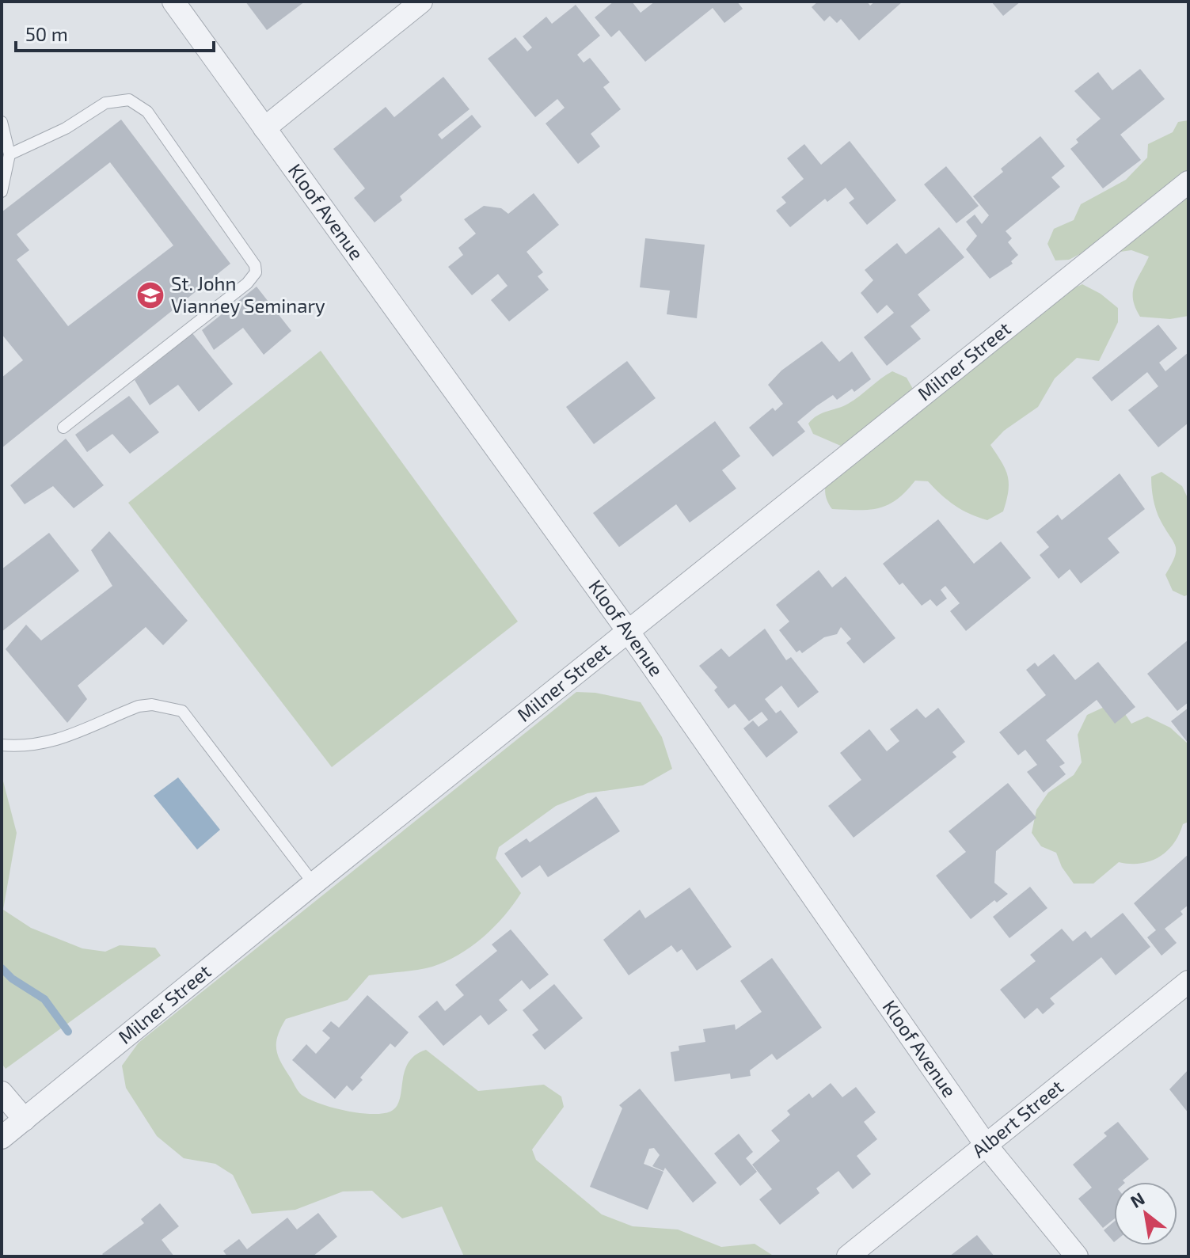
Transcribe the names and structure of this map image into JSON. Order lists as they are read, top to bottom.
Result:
{
  "streets": {
    "street": ["Kloof Avenue", "Milner Street", "Albert Street"]
  },
  "crossings": [
    ["Kloof Avenue", "Milner Street"],
    ["Kloof Avenue", "Albert Street"]
  ],
  "places": {
    "school or university": ["St. John Vianney Seminary"]
  },
  "scale_bar": "50 m",
  "north": "top left"
}
